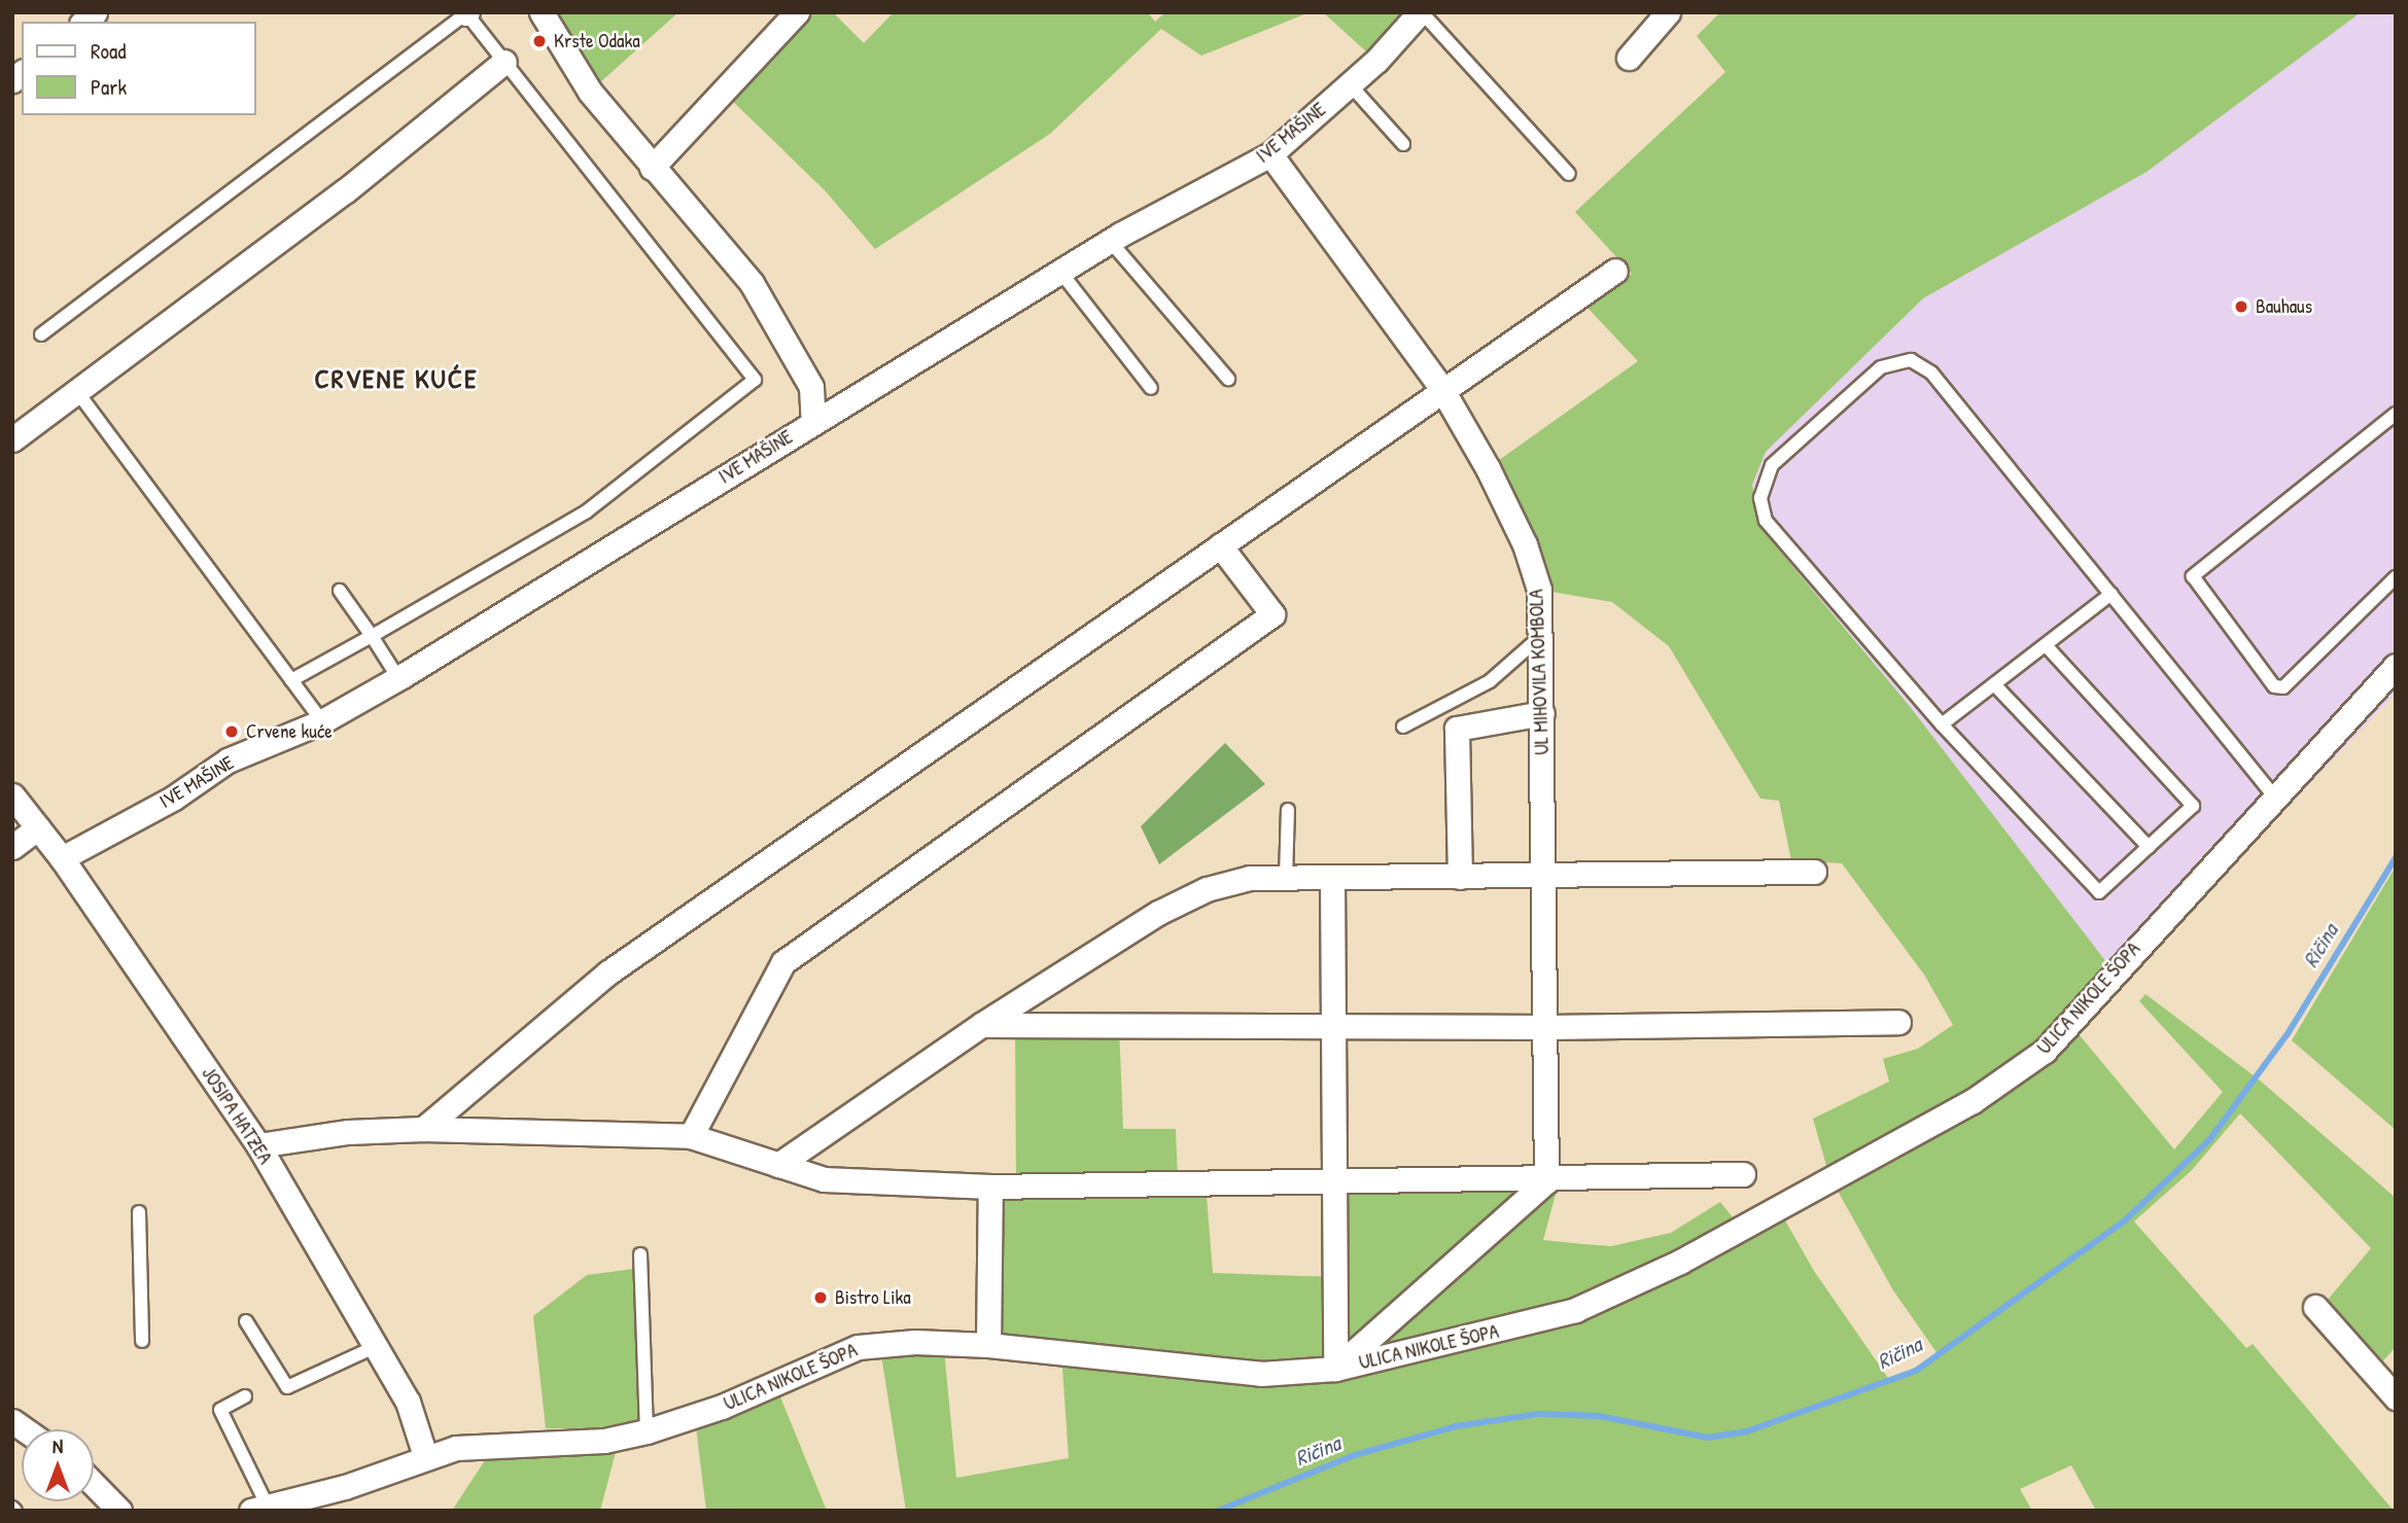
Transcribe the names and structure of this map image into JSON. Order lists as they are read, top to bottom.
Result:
{
  "streets": {
    "street": [
      "IVE MAŠINE",
      "UL MIHOVILA KOMBOLA",
      "ULICA NIKOLE ŠOPA",
      "JOSIPA HATZEA"
    ]
  },
  "crossings": [
    ["IVE MAŠINE", "UL MIHOVILA KOMBOLA"],
    ["IVE MAŠINE", "JOSIPA HATZEA"],
    ["ULICA NIKOLE ŠOPA", "JOSIPA HATZEA"]
  ],
  "districts": ["CRVENE KUĆE"],
  "water": ["Ričina"],
  "places": [
    "Krste Odaka",
    "Bauhaus",
    "Crvene kuće",
    "Bistro Lika"
  ],
  "legend": ["Road", "Park"],
  "north": "top"
}
